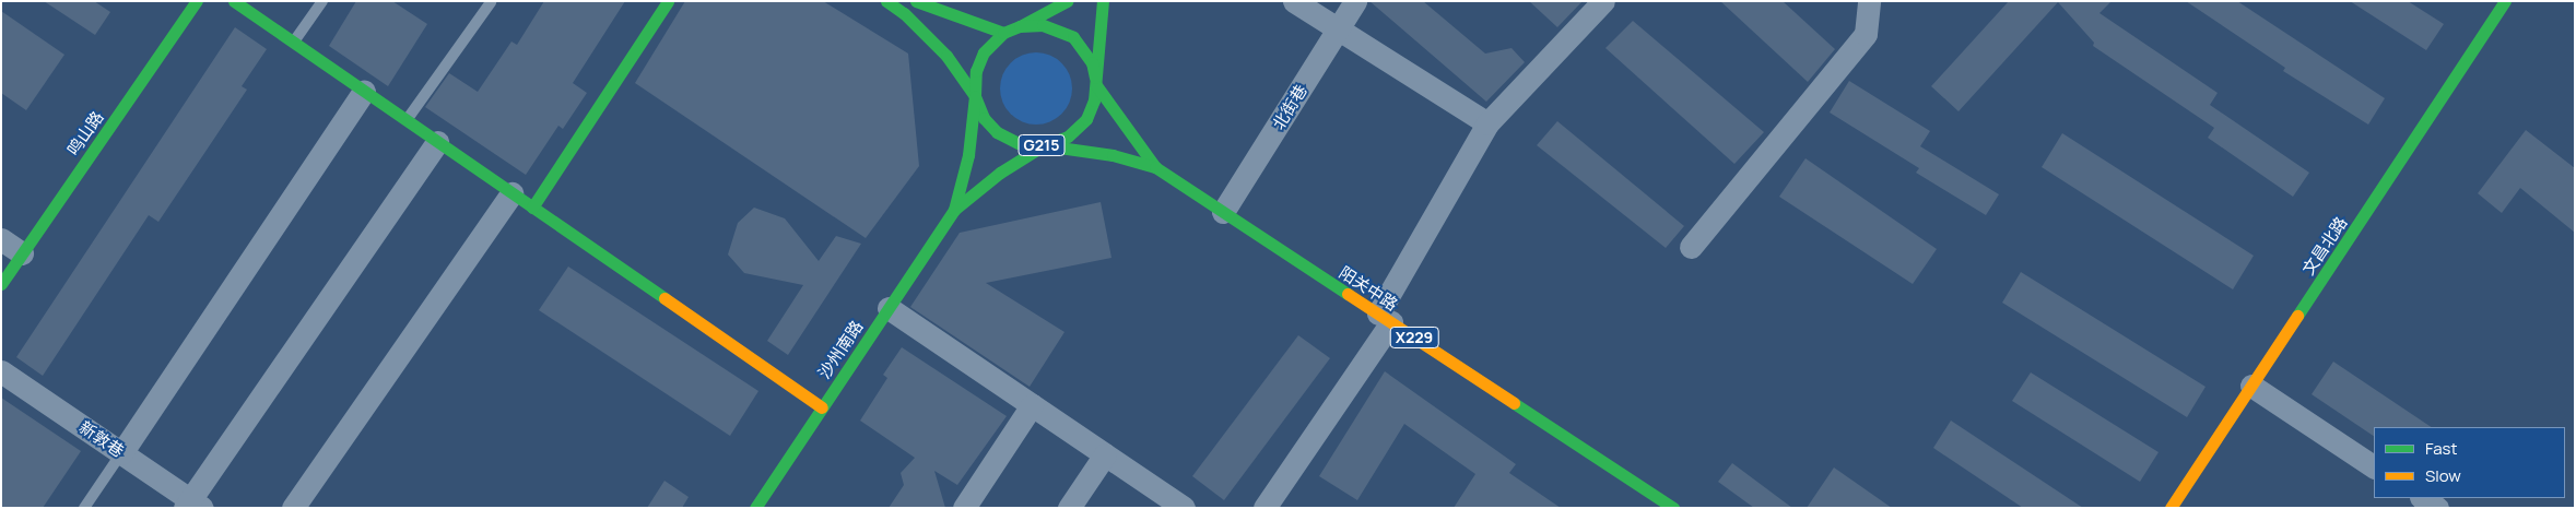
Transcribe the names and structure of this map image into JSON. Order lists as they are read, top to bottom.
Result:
{
  "streets": {
    "main road": [
      "鸣山路",
      "G215",
      "文昌北路",
      "阳关中路",
      "X229",
      "沙州南路"
    ],
    "street": ["北街巷", "新敦巷"]
  },
  "crossings": [
    ["北街巷", "阳关中路"],
    ["G215", "X229"],
    ["阳关中路", "X229"]
  ],
  "legend": ["Fast", "Slow"]
}
